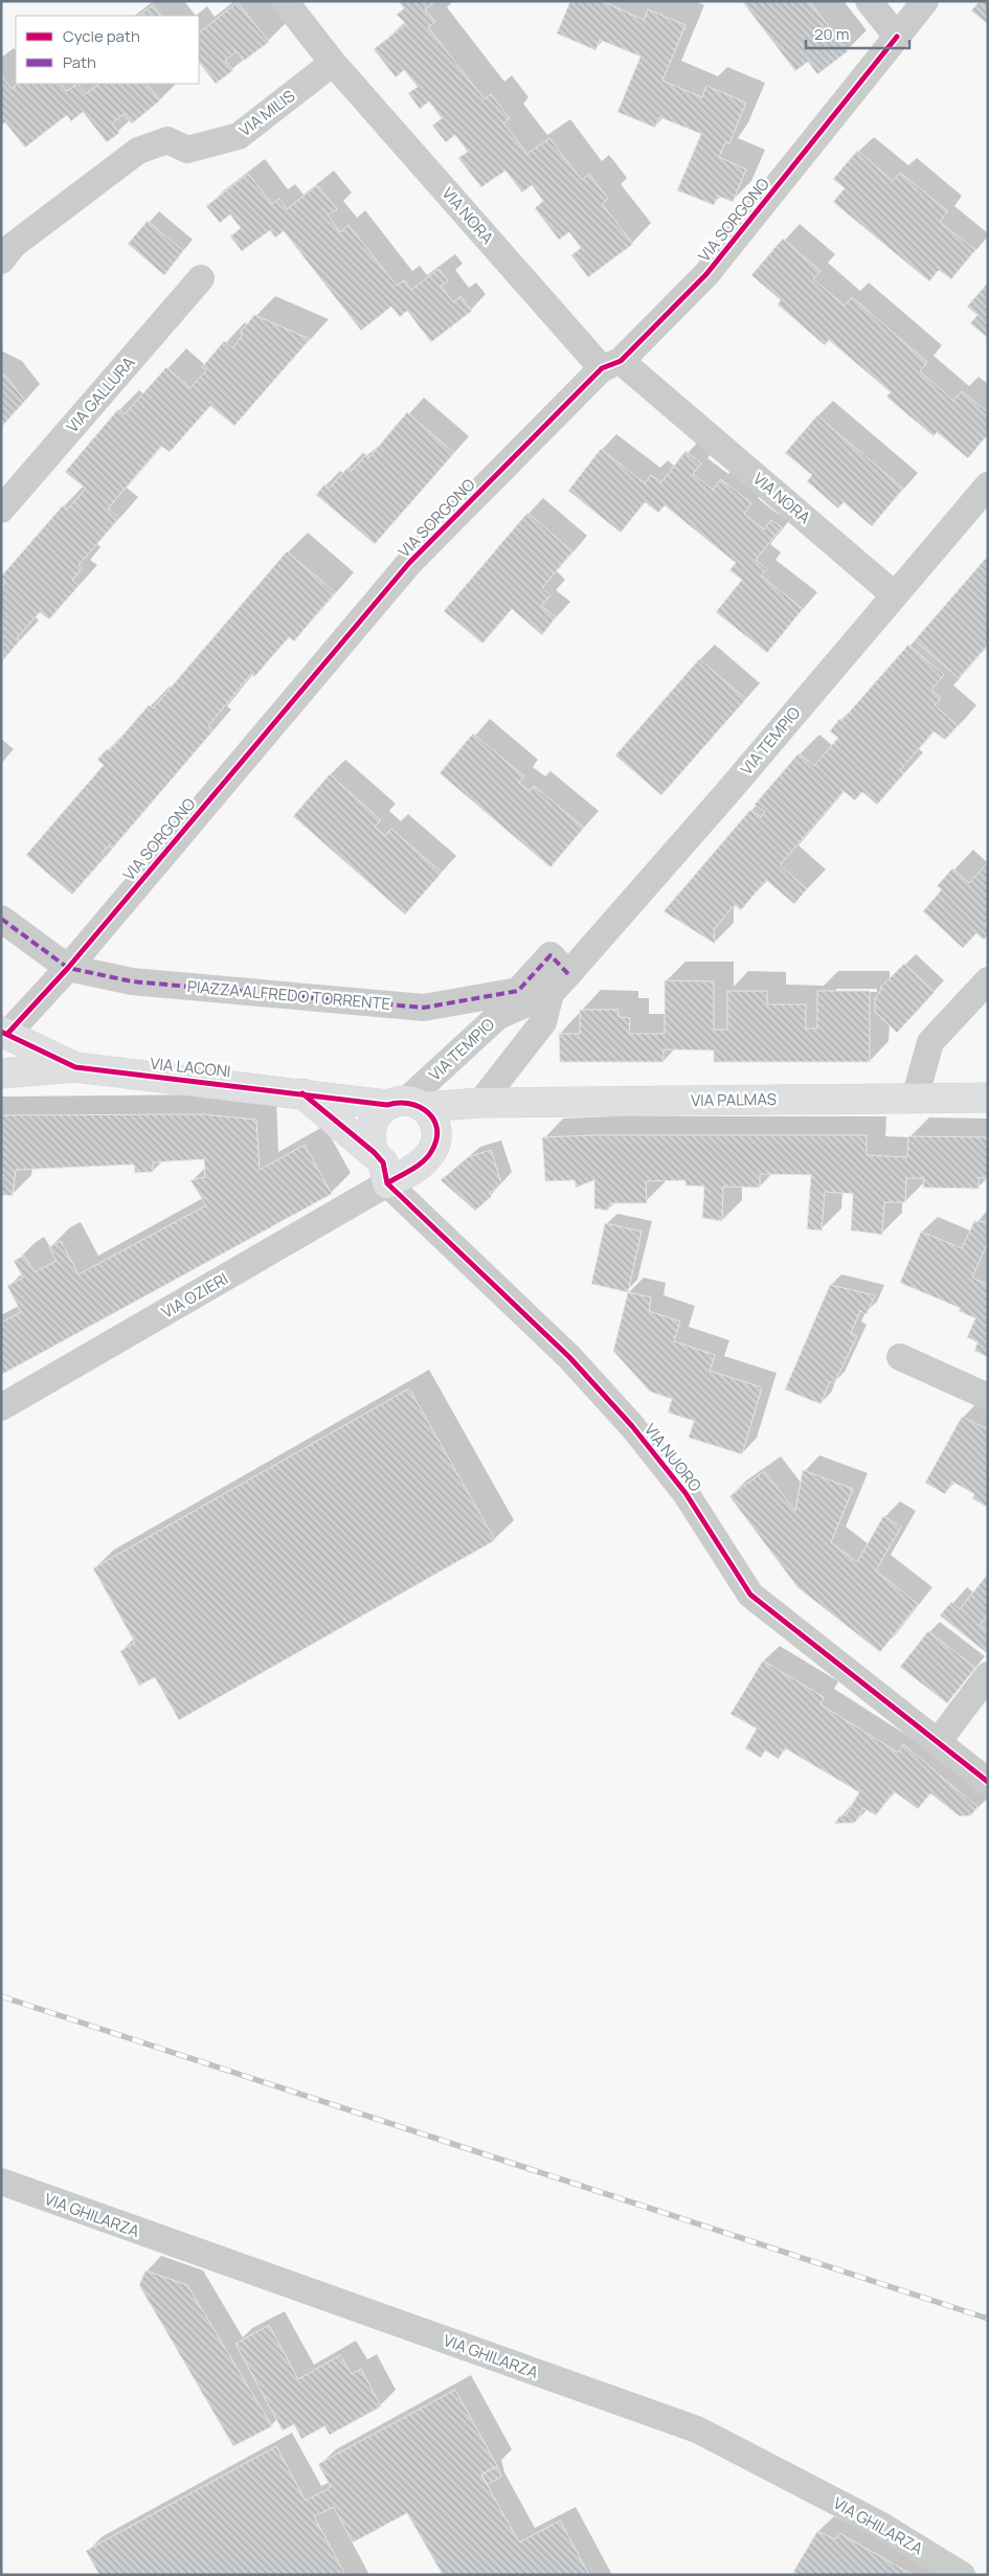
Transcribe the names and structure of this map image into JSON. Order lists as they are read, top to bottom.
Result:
{
  "streets": {
    "street": [
      "VIA MILIS",
      "VIA NORA",
      "VIA SORGONO",
      "VIA GALLURA",
      "VIA TEMPIO",
      "PIAZZA ALFREDO TORRENTE",
      "VIA LACONI",
      "VIA PALMAS",
      "VIA OZIERI",
      "VIA NUORO",
      "VIA GHILARZA"
    ]
  },
  "crossings": [
    ["VIA MILIS", "VIA NORA"],
    ["VIA NORA", "VIA SORGONO"],
    ["VIA NORA", "VIA TEMPIO"],
    ["VIA SORGONO", "PIAZZA ALFREDO TORRENTE"],
    ["VIA TEMPIO", "PIAZZA ALFREDO TORRENTE"],
    ["VIA TEMPIO", "VIA PALMAS"],
    ["VIA TEMPIO", "VIA OZIERI"],
    ["VIA TEMPIO", "VIA NUORO"],
    ["VIA OZIERI", "VIA NUORO"]
  ],
  "legend": ["Cycle path", "Path"],
  "scale_bar": "20 m"
}
